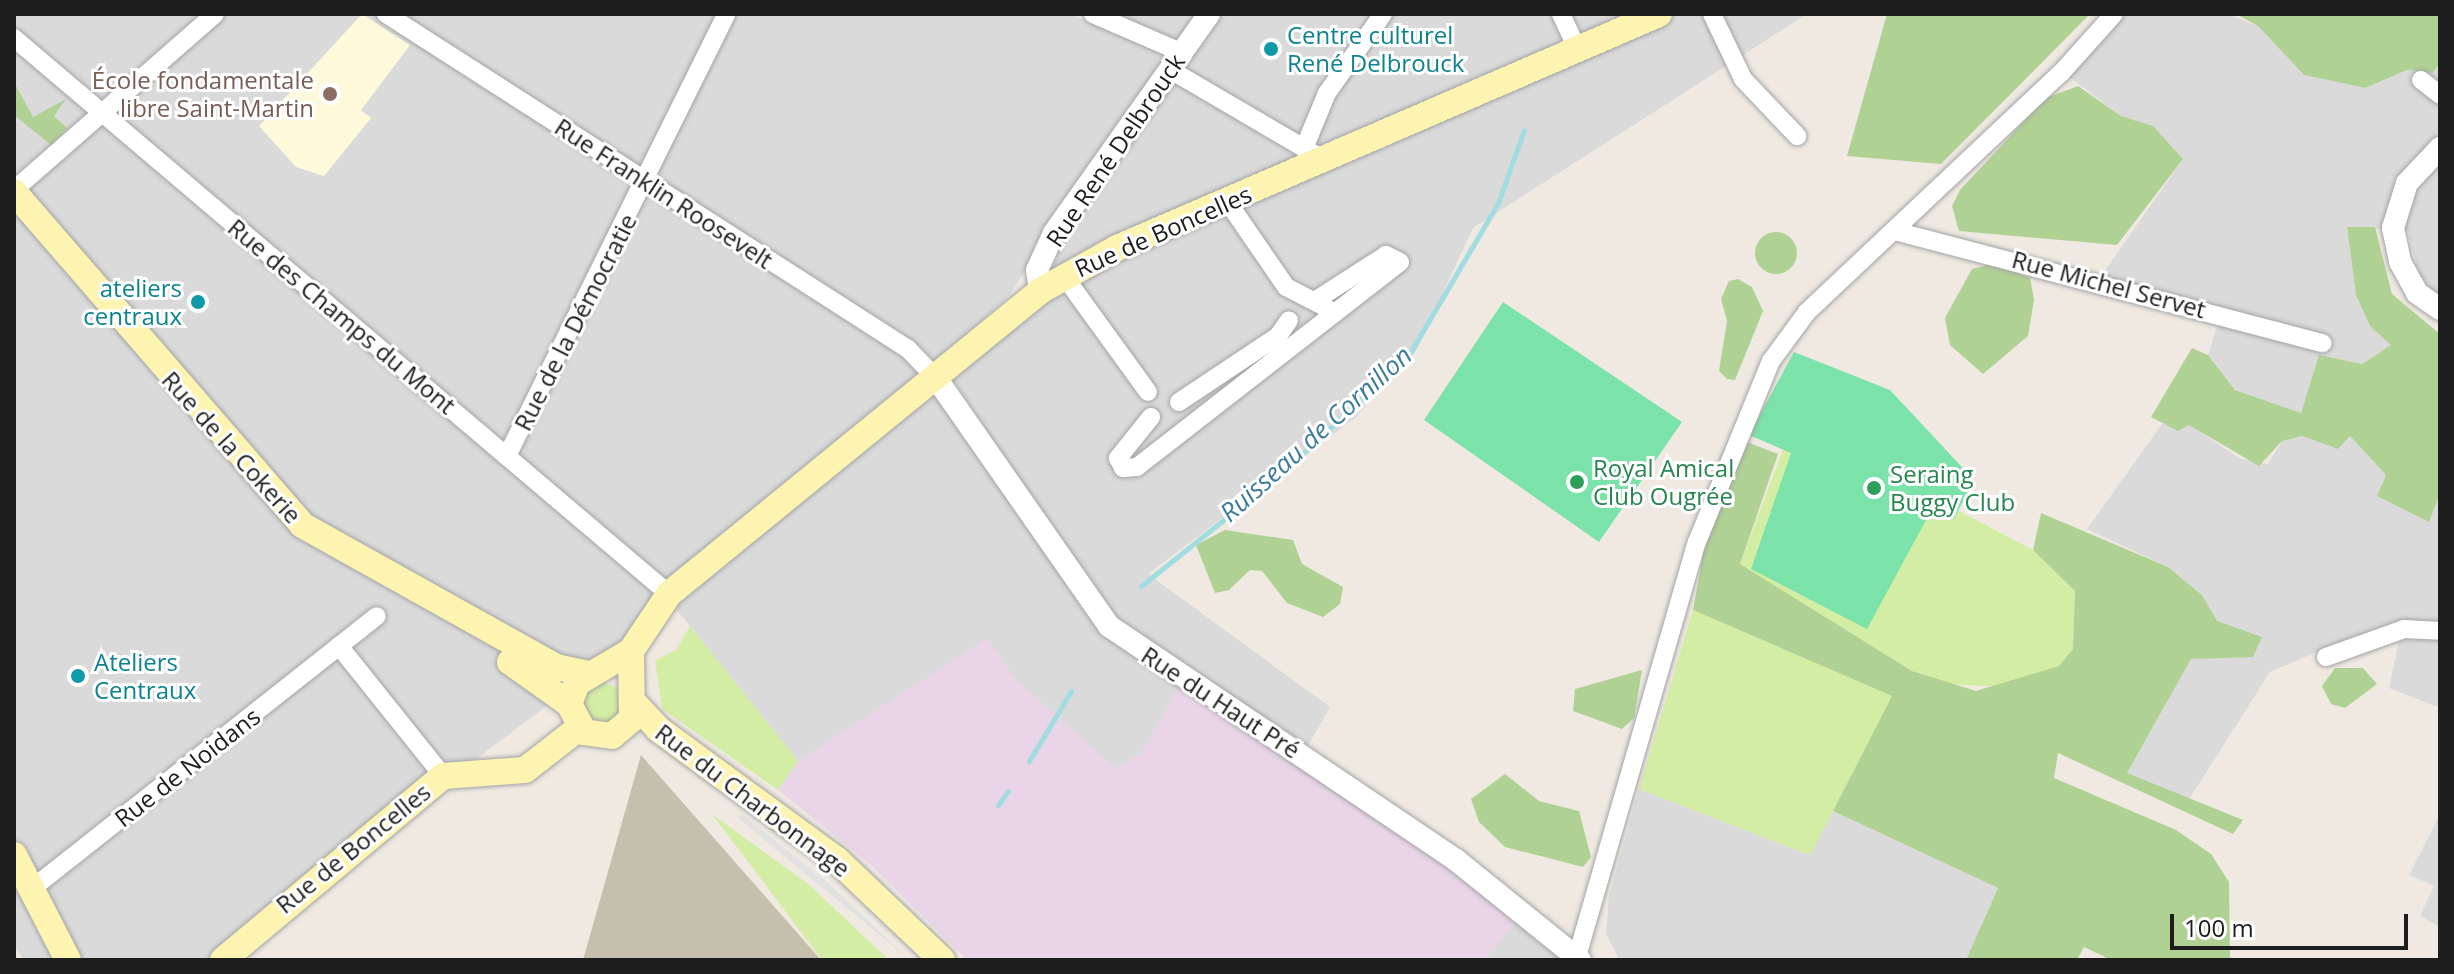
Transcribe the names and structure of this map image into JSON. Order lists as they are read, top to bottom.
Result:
{
  "streets": {
    "main road": ["Rue de Boncelles", "Rue de la Cokerie", "Rue du Charbonnage"],
    "street": [
      "Rue René Delbrouck",
      "Rue Franklin Roosevelt",
      "Rue Michel Servet",
      "Rue des Champs du Mont",
      "Rue de la Démocratie",
      "Rue du Haut Pré",
      "Rue de Noidans"
    ]
  },
  "crossings": [
    ["Rue René Delbrouck", "Rue de Boncelles"],
    ["Rue Franklin Roosevelt", "Rue de Boncelles"],
    ["Rue Franklin Roosevelt", "Rue de la Démocratie"],
    ["Rue Franklin Roosevelt", "Rue du Haut Pré"],
    ["Rue de Boncelles", "Rue des Champs du Mont"],
    ["Rue de Boncelles", "Rue de la Cokerie"],
    ["Rue de Boncelles", "Rue du Haut Pré"],
    ["Rue de Boncelles", "Rue du Charbonnage"],
    ["Rue des Champs du Mont", "Rue de la Démocratie"],
    ["Rue de la Cokerie", "Rue du Charbonnage"]
  ],
  "water": ["Ruisseau de Cornillon"],
  "places": [
    "Centre culturel René Delbrouck",
    "École fondamentale libre Saint-Martin",
    "ateliers centraux",
    "Royal Amical Club Ougrée",
    "Seraing Buggy Club",
    "Ateliers Centraux"
  ],
  "scale_bar": "100 m"
}
